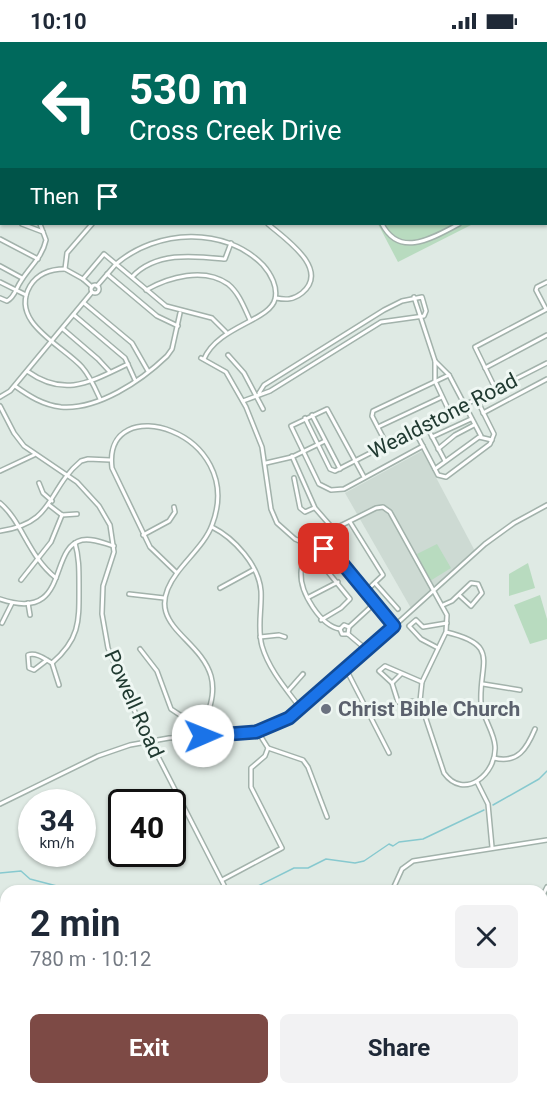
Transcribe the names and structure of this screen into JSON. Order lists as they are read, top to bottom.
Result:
{
  "streets": {
    "street": ["Wealdstone Road", "Powell Road"]
  },
  "places": ["Christ Bible Church"],
  "page": {
    "status": "10:10",
    "turn": ["530 m", "Cross Creek Drive"],
    "then": "Then",
    "speed": "34 km/h",
    "limit": "40",
    "heading": ["2 min", "780 m · 10:12"],
    "buttons": ["Exit", "Share"]
  }
}
